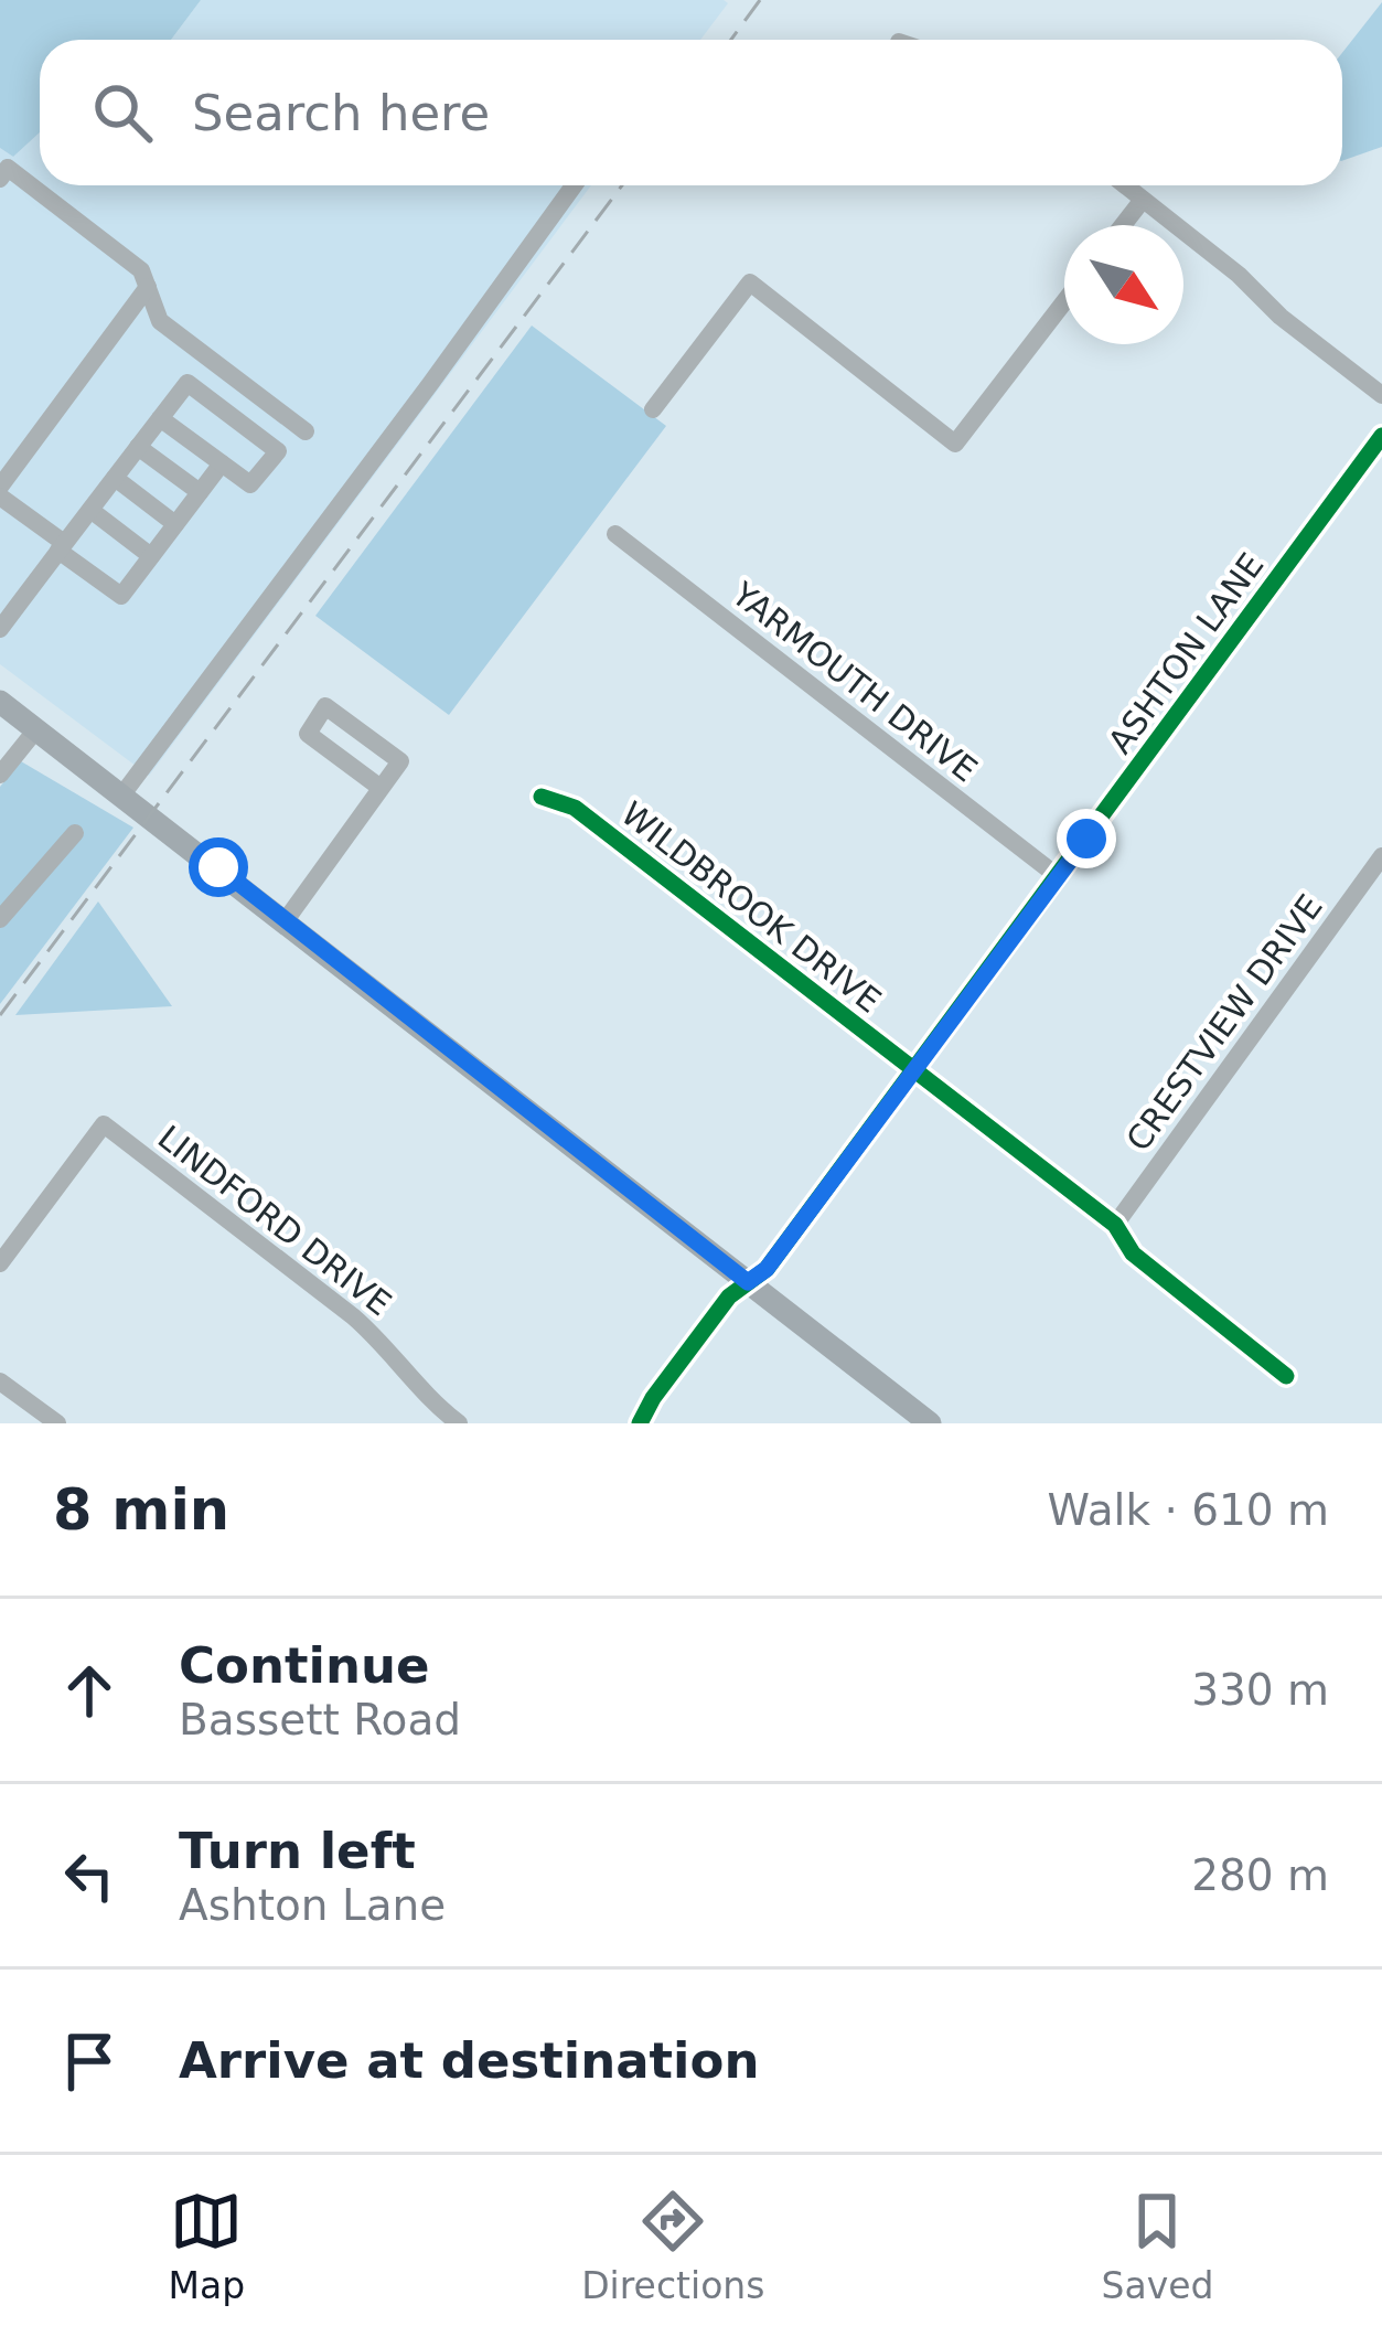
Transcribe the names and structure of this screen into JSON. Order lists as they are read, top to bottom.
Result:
{
  "streets": {
    "street": [
      "ASHTON LANE",
      "YARMOUTH DRIVE",
      "WILDBROOK DRIVE",
      "CRESTVIEW DRIVE",
      "LINDFORD DRIVE"
    ]
  },
  "crossings": [
    ["ASHTON LANE", "YARMOUTH DRIVE"],
    ["ASHTON LANE", "WILDBROOK DRIVE"],
    ["WILDBROOK DRIVE", "CRESTVIEW DRIVE"]
  ],
  "north": "bottom right",
  "page": {
    "search": "Search here",
    "heading": ["8 min", "Walk · 610 m"],
    "list": [
      ["Continue", "Bassett Road", "330 m"],
      ["Turn left", "Ashton Lane", "280 m"],
      "Arrive at destination"
    ],
    "nav": ["Map", "Directions", "Saved"]
  }
}
